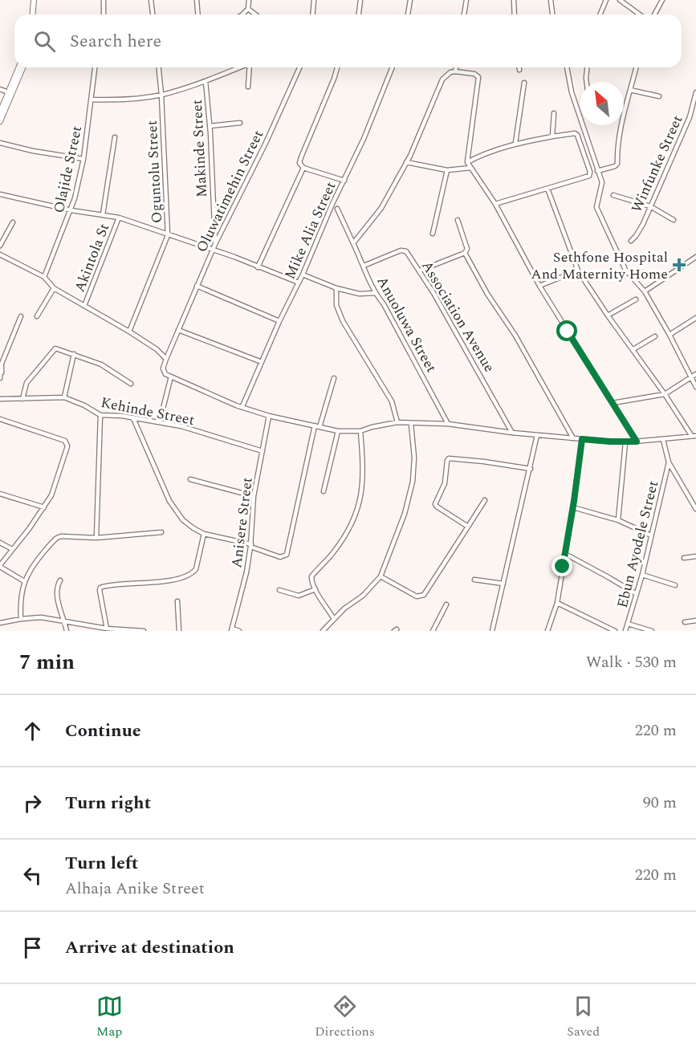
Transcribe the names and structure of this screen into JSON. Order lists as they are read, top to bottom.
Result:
{
  "streets": {
    "street": [
      "Makinde Street",
      "Winfunke Street",
      "Olajide Street",
      "Oguntolu Street",
      "Oluwatimehin Street",
      "Mike Alia Street",
      "Akintola St",
      "Association Avenue",
      "Anuoluwa Street",
      "Kehinde Street",
      "Anisere Street",
      "Ebun Ayodele Street"
    ]
  },
  "crossings": [
    ["Makinde Street", "Oluwatimehin Street"],
    ["Association Avenue", "Anuoluwa Street"],
    ["Kehinde Street", "Anisere Street"]
  ],
  "places": {
    "health": ["Sethfone Hospital And Maternity Home"]
  },
  "north": "top left",
  "page": {
    "search": "Search here",
    "heading": ["7 min", "Walk · 530 m"],
    "list": [
      ["Continue", "220 m"],
      ["Turn right", "90 m"],
      ["Turn left", "Alhaja Anike Street", "220 m"],
      "Arrive at destination"
    ],
    "nav": ["Map", "Directions", "Saved"]
  }
}
